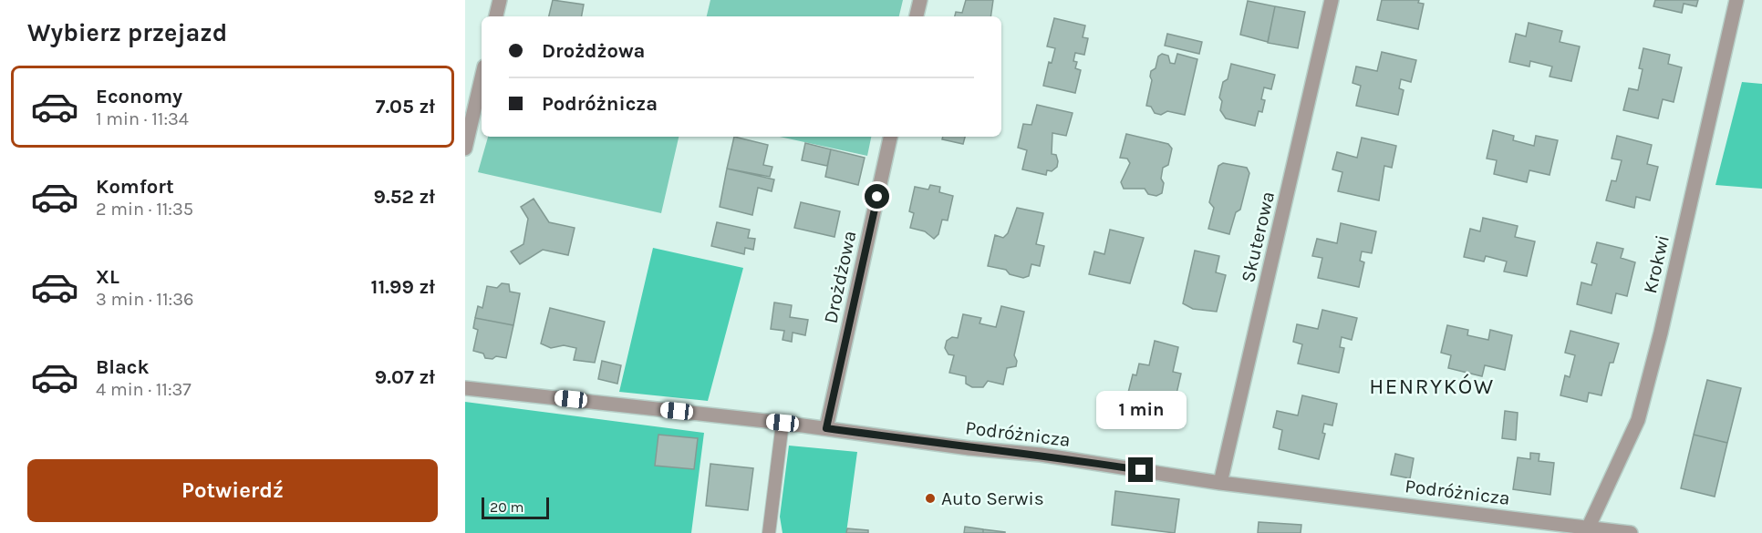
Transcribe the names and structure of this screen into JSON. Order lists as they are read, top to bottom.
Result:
{
  "streets": {
    "street": [
      "Skuterowa",
      "Krokwi",
      "Drożdżowa",
      "Podróżnicza"
    ]
  },
  "crossings": [
    ["Skuterowa", "Podróżnicza"],
    ["Krokwi", "Podróżnicza"],
    ["Drożdżowa", "Podróżnicza"]
  ],
  "districts": ["HENRYKÓW"],
  "places": ["Auto Serwis"],
  "scale_bar": "20 m",
  "page": {
    "heading": "Wybierz przejazd",
    "banner": ["Drożdżowa", "Podróżnicza"],
    "list": [
      {
        "name": "Economy",
        "note": "1 min · 11:34",
        "value": "7.05 zł"
      },
      {
        "name": "Komfort",
        "note": "2 min · 11:35",
        "value": "9.52 zł"
      },
      {
        "name": "XL",
        "note": "3 min · 11:36",
        "value": "11.99 zł"
      },
      {
        "name": "Black",
        "note": "4 min · 11:37",
        "value": "9.07 zł"
      }
    ],
    "bubble": "1 min",
    "buttons": "Potwierdź",
    "scale": "20 m"
  }
}
